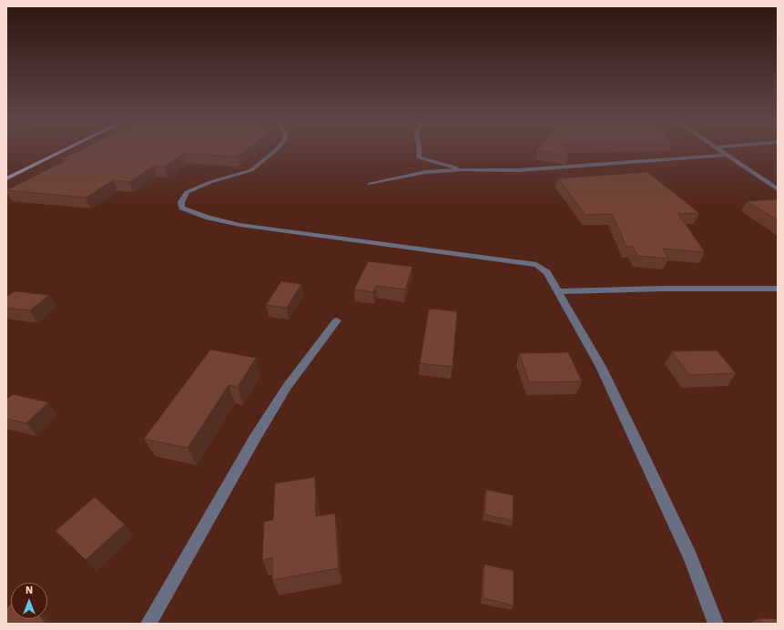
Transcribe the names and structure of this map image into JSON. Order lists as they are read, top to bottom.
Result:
{
  "north": "top"
}
